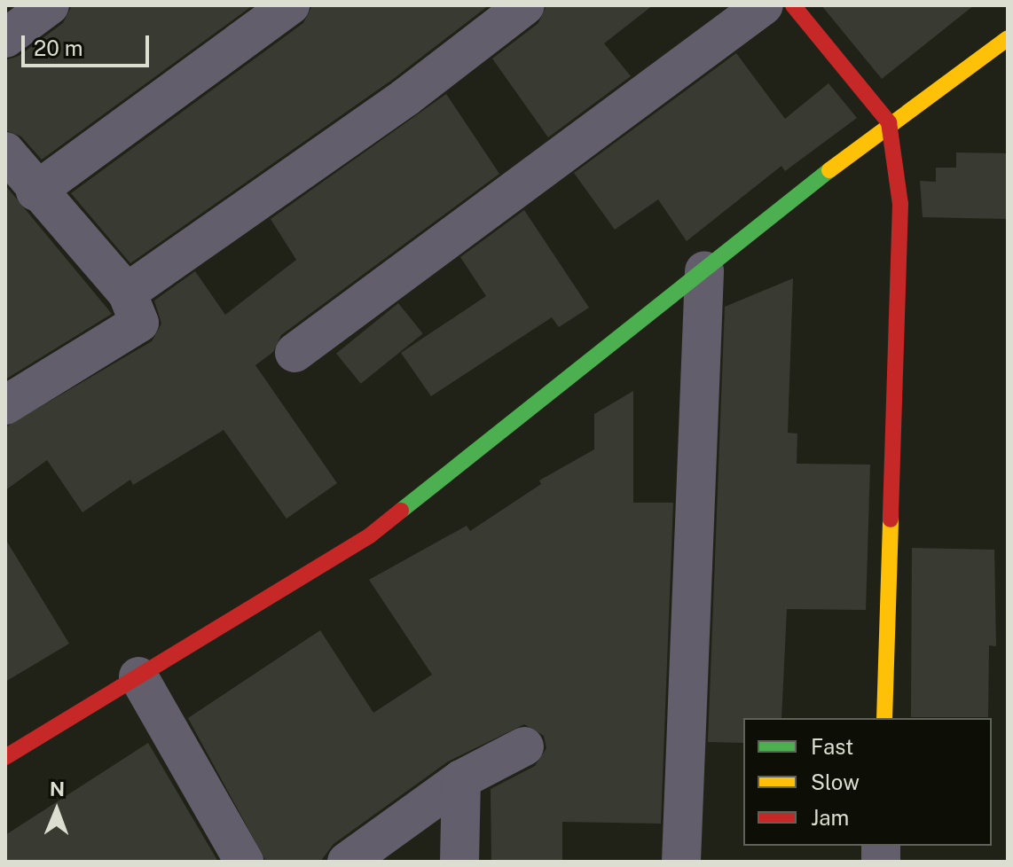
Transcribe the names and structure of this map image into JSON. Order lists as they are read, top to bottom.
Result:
{
  "legend": ["Fast", "Slow", "Jam"],
  "scale_bar": "20 m",
  "north": "top"
}
